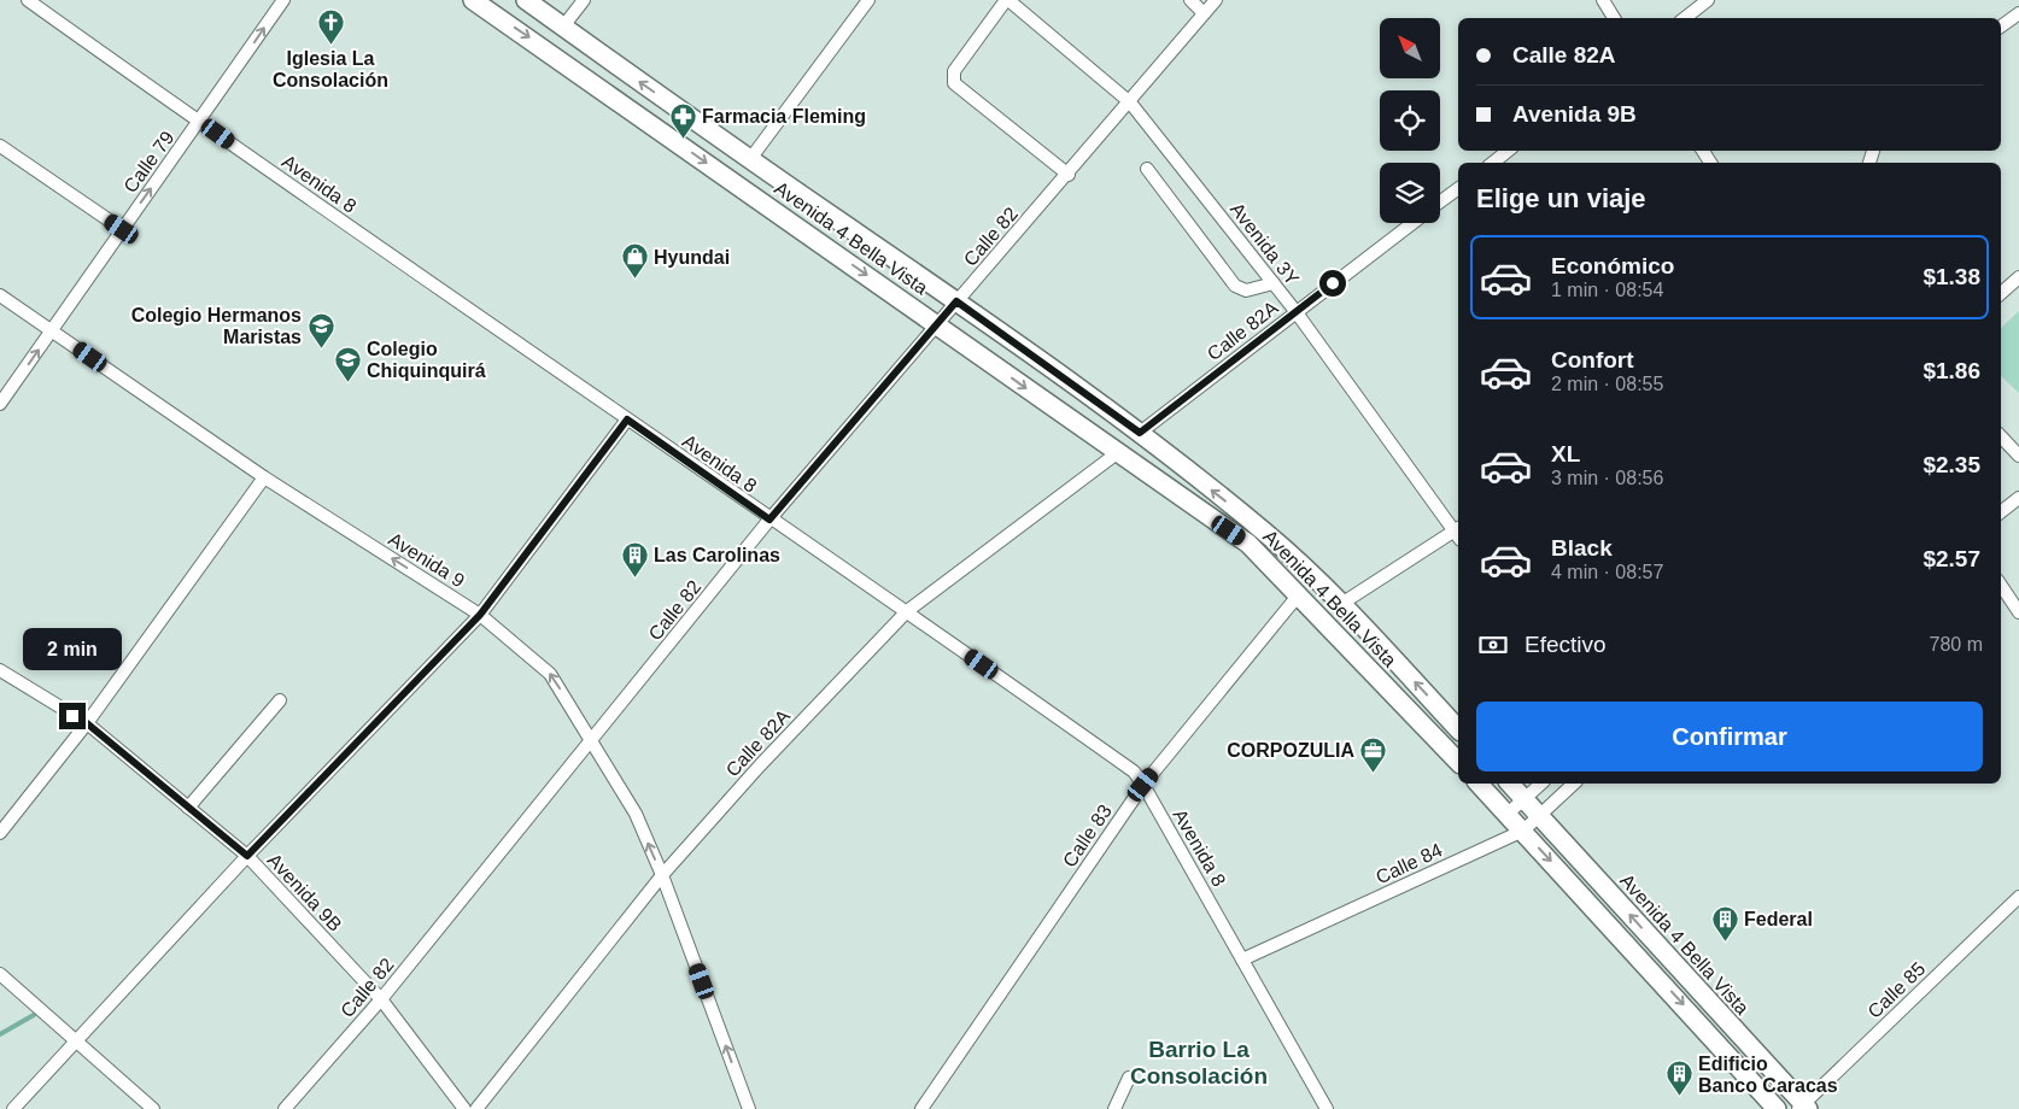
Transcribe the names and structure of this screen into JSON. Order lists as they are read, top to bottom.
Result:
{
  "streets": {
    "street": [
      "Calle 79",
      "Avenida 8",
      "Calle 82",
      "Avenida 4 Bella Vista",
      "Avenida 3Y",
      "Calle 82A",
      "Avenida 9",
      "Calle 83",
      "Calle 84",
      "Avenida 9B",
      "Calle 85"
    ]
  },
  "crossings": [
    ["Calle 79", "Avenida 8"],
    ["Calle 79", "Avenida 9"],
    ["Avenida 8", "Calle 82"],
    ["Avenida 8", "Calle 82A"],
    ["Avenida 8", "Calle 83"],
    ["Avenida 8", "Calle 84"],
    ["Calle 82", "Avenida 4 Bella Vista"],
    ["Calle 82", "Avenida 3Y"],
    ["Calle 82", "Avenida 9"],
    ["Calle 82", "Avenida 9B"],
    ["Avenida 4 Bella Vista", "Calle 82A"],
    ["Avenida 4 Bella Vista", "Calle 83"],
    ["Avenida 4 Bella Vista", "Calle 84"],
    ["Avenida 4 Bella Vista", "Calle 85"],
    ["Avenida 3Y", "Calle 82A"],
    ["Calle 82A", "Avenida 9"]
  ],
  "one_way": ["Calle 79", "Avenida 9"],
  "districts": ["Barrio La Consolación"],
  "places": {
    "church": ["Iglesia La Consolación"],
    "pharmacy": ["Farmacia Fleming"],
    "shop": ["Hyundai"],
    "school or university": ["Colegio Hermanos Maristas", "Colegio Chiquinquirá"],
    "building": ["Las Carolinas", "Federal", "Edificio Banco Caracas"],
    "office": ["CORPOZULIA"]
  },
  "north": "top left",
  "page": {
    "banner": ["Calle 82A", "Avenida 9B"],
    "heading": "Elige un viaje",
    "list": [
      {
        "name": "Económico",
        "note": "1 min · 08:54",
        "value": "$1.38"
      },
      {
        "name": "Confort",
        "note": "2 min · 08:55",
        "value": "$1.86"
      },
      {
        "name": "XL",
        "note": "3 min · 08:56",
        "value": "$2.35"
      },
      {
        "name": "Black",
        "note": "4 min · 08:57",
        "value": "$2.57"
      }
    ],
    "pay": ["Efectivo", "780 m"],
    "bubble": "2 min",
    "buttons": "Confirmar"
  }
}
